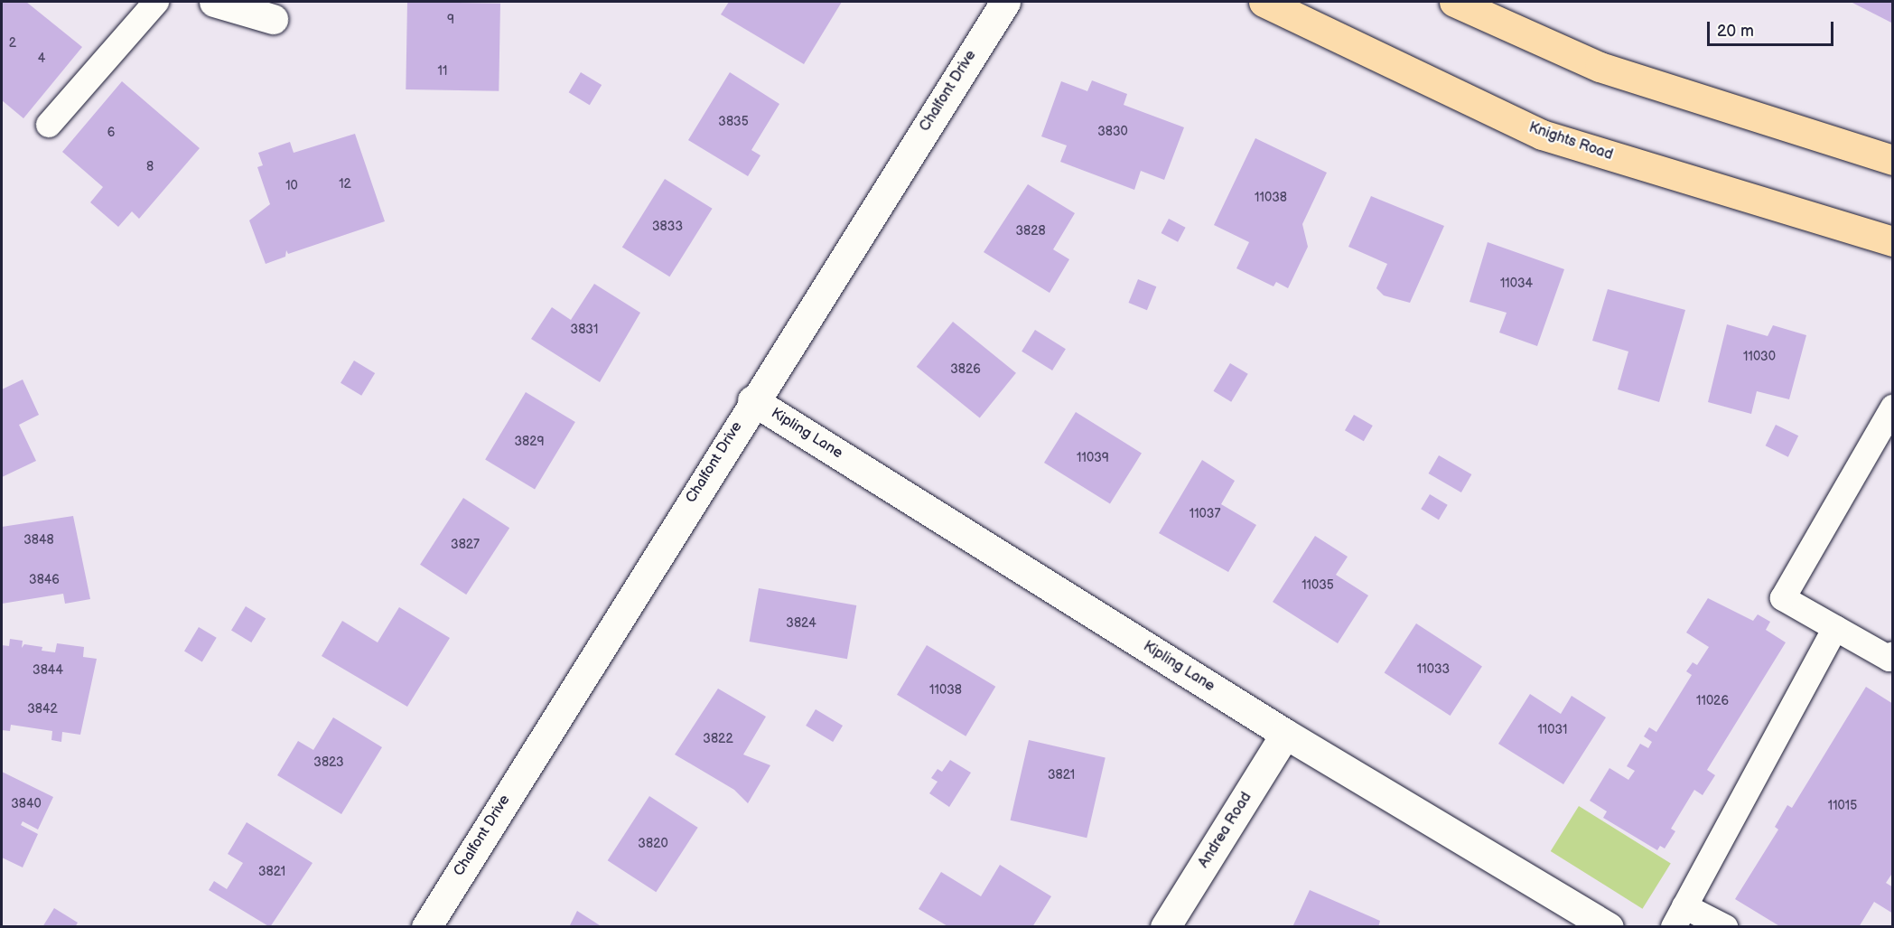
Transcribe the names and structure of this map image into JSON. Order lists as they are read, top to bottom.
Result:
{
  "streets": {
    "main road": ["Knights Road"],
    "street": ["Chalfont Drive", "Kipling Lane", "Andrea Road"]
  },
  "crossings": [
    ["Chalfont Drive", "Kipling Lane"],
    ["Kipling Lane", "Andrea Road"]
  ],
  "house_numbers": [
    "9",
    "2",
    "4",
    "11",
    "3835",
    "3830",
    "6",
    "8",
    "12",
    "10",
    "11038",
    "3833",
    "3828",
    "11034",
    "3831",
    "11030",
    "3826",
    "3829",
    "11039",
    "11037",
    "3848",
    "3827",
    "3846",
    "11035",
    "3824",
    "11033",
    "3844",
    "11038",
    "11026",
    "3842",
    "11031",
    "3822",
    "3823",
    "3821",
    "3840",
    "11015",
    "3820",
    "3821"
  ],
  "scale_bar": "20 m"
}
